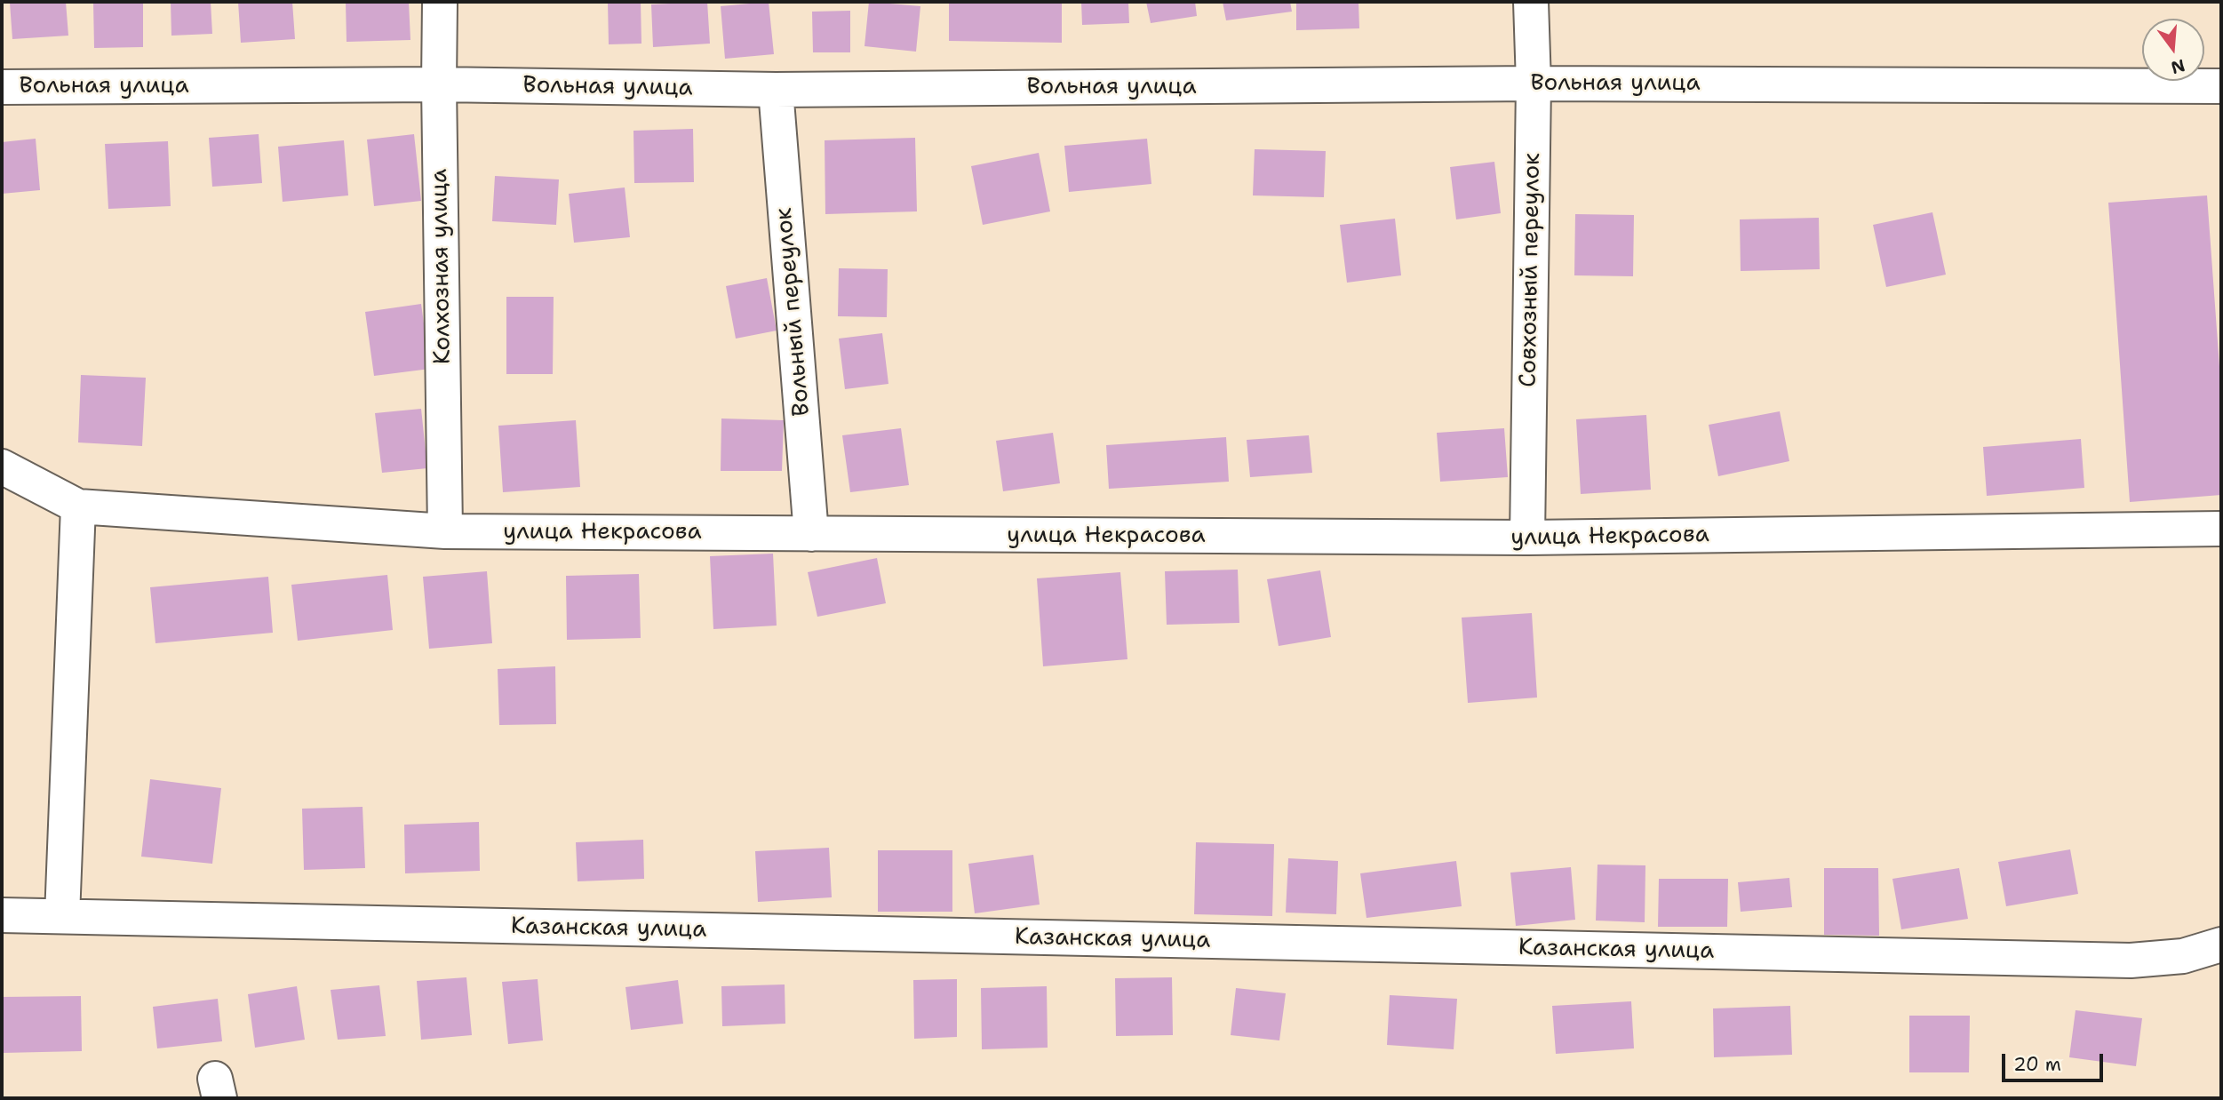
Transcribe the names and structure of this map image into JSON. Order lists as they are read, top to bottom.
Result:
{
  "streets": {
    "street": [
      "Вольная улица",
      "Колхозная улица",
      "Совхозный переулок",
      "Вольный переулок",
      "улица Некрасова",
      "Казанская улица"
    ]
  },
  "crossings": [
    ["Вольная улица", "Колхозная улица"],
    ["Вольная улица", "Совхозный переулок"],
    ["Вольная улица", "Вольный переулок"],
    ["Колхозная улица", "улица Некрасова"],
    ["Совхозный переулок", "улица Некрасова"],
    ["Вольный переулок", "улица Некрасова"]
  ],
  "scale_bar": "20 m",
  "north": "bottom"
}
